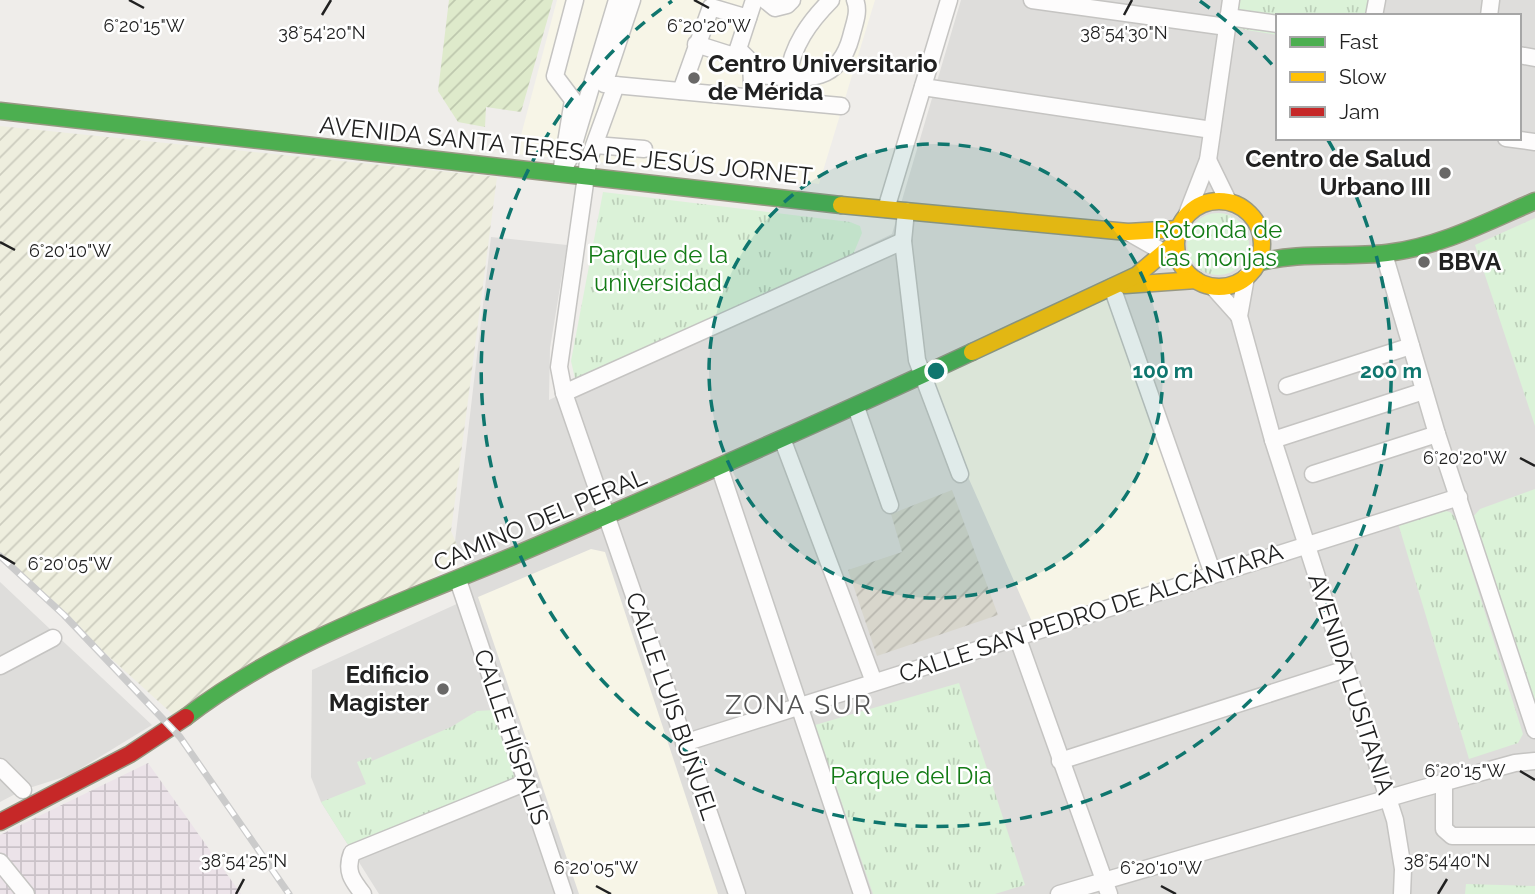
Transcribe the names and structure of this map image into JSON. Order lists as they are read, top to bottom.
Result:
{
  "streets": {
    "street": [
      "AVENIDA SANTA TERESA DE JESÚS JORNET",
      "CAMINO DEL PERAL",
      "CALLE SAN PEDRO DE ALCÁNTARA",
      "AVENIDA LUSITANIA",
      "CALLE LUIS BUÑUEL",
      "CALLE HÍSPALIS"
    ]
  },
  "crossings": [
    ["AVENIDA SANTA TERESA DE JESÚS JORNET", "CAMINO DEL PERAL"],
    ["AVENIDA SANTA TERESA DE JESÚS JORNET", "AVENIDA LUSITANIA"],
    ["AVENIDA SANTA TERESA DE JESÚS JORNET", "CALLE LUIS BUÑUEL"],
    ["CAMINO DEL PERAL", "AVENIDA LUSITANIA"],
    ["CAMINO DEL PERAL", "CALLE LUIS BUÑUEL"],
    ["CAMINO DEL PERAL", "CALLE HÍSPALIS"],
    ["CALLE SAN PEDRO DE ALCÁNTARA", "AVENIDA LUSITANIA"],
    ["CALLE SAN PEDRO DE ALCÁNTARA", "CALLE LUIS BUÑUEL"]
  ],
  "districts": ["ZONA SUR"],
  "parks": ["Rotonda de las monjas", "Parque de la universidad", "Parque del Dia"],
  "places": [
    "Centro Universitario de Mérida",
    "Centro de Salud Urbano III",
    "BBVA",
    "Edificio Magister"
  ],
  "legend": ["Fast", "Slow", "Jam"],
  "coordinates": [
    "6°20'15\"W",
    "6°20'20\"W",
    "38°54'20\"N",
    "38°54'30\"N",
    "6°20'10\"W",
    "6°20'05\"W",
    "38°54'25\"N",
    "38°54'40\"N"
  ],
  "rings": ["100 m", "200 m"]
}
